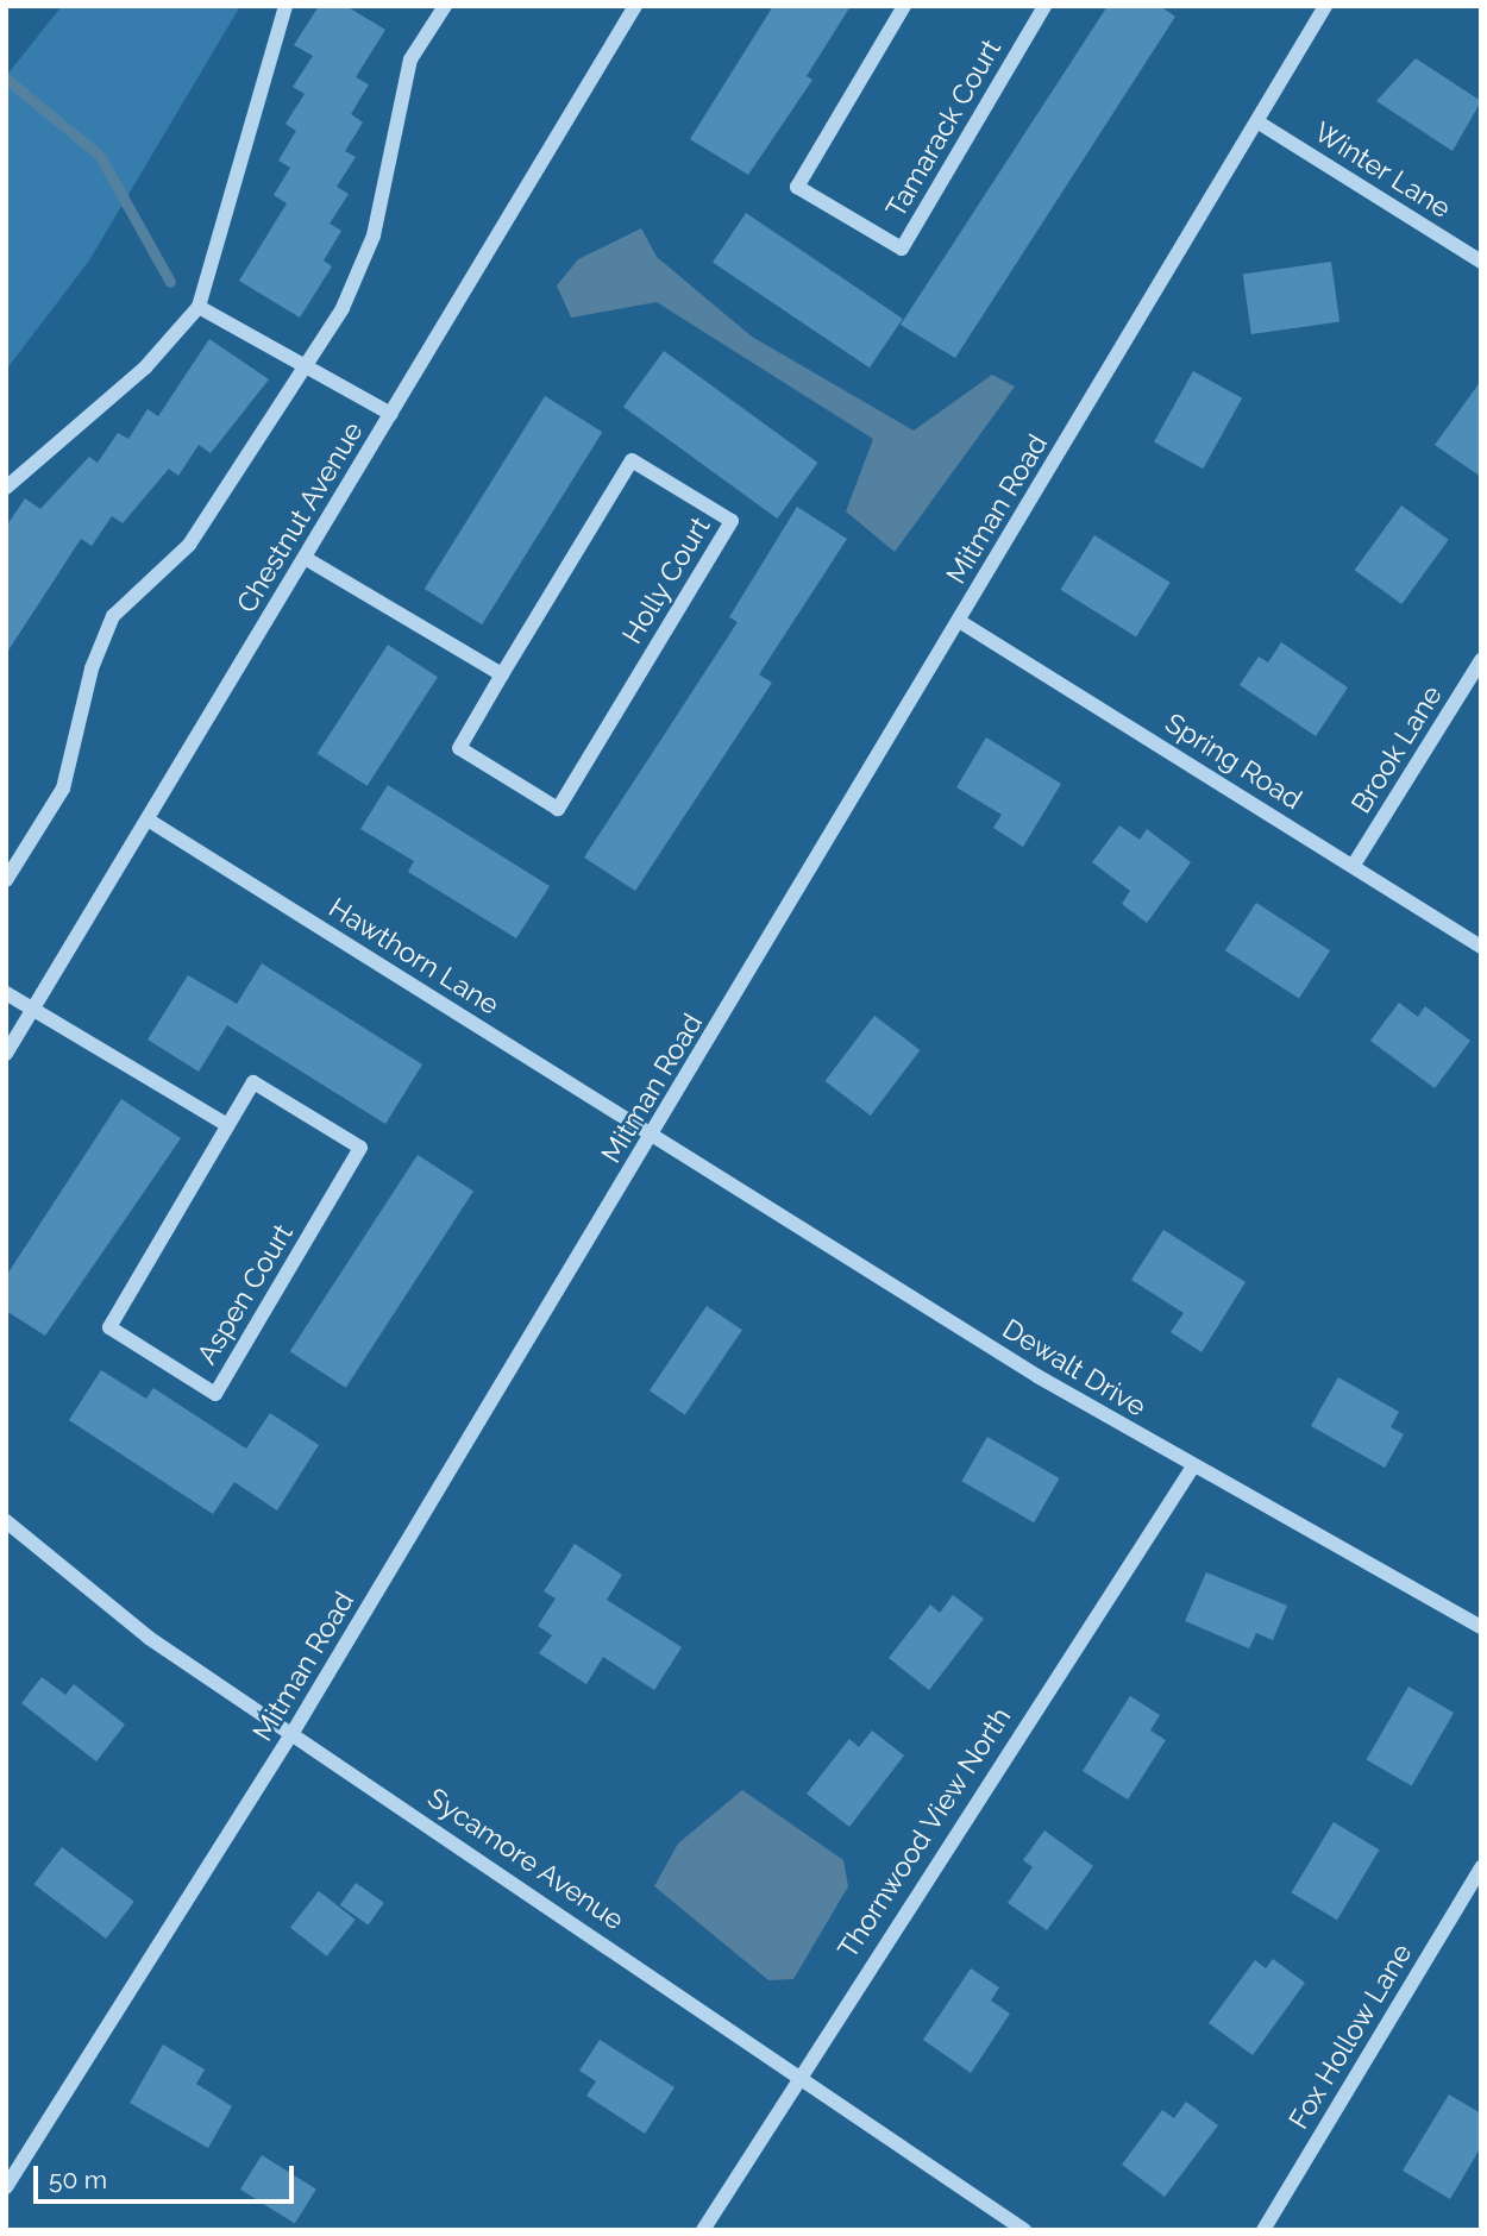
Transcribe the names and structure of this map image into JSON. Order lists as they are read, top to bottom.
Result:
{
  "streets": {
    "street": [
      "Tamarack Court",
      "Winter Lane",
      "Mitman Road",
      "Chestnut Avenue",
      "Holly Court",
      "Brook Lane",
      "Spring Road",
      "Hawthorn Lane",
      "Aspen Court",
      "Dewalt Drive",
      "Thornwood View North",
      "Sycamore Avenue",
      "Fox Hollow Lane"
    ]
  },
  "crossings": [
    ["Winter Lane", "Mitman Road"],
    ["Mitman Road", "Spring Road"],
    ["Mitman Road", "Hawthorn Lane"],
    ["Mitman Road", "Dewalt Drive"],
    ["Mitman Road", "Sycamore Avenue"],
    ["Chestnut Avenue", "Hawthorn Lane"],
    ["Brook Lane", "Spring Road"],
    ["Hawthorn Lane", "Dewalt Drive"],
    ["Dewalt Drive", "Thornwood View North"],
    ["Thornwood View North", "Sycamore Avenue"]
  ],
  "scale_bar": "50 m"
}
